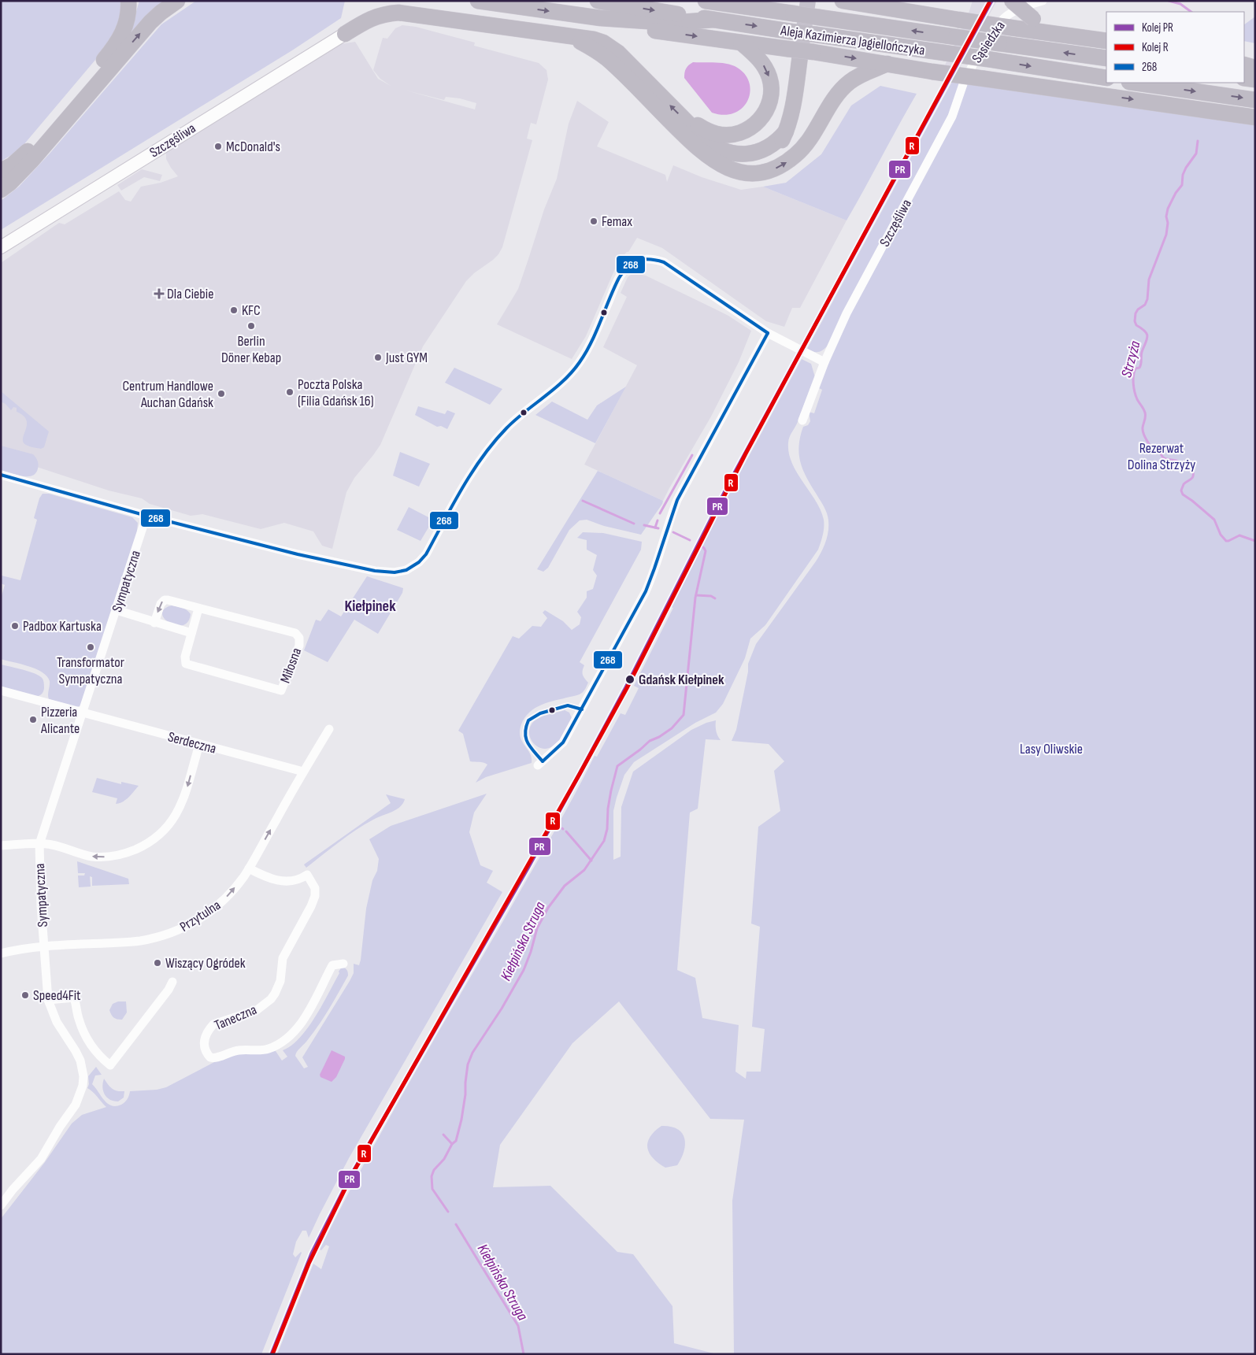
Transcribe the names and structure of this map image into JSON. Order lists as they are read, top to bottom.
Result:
{
  "streets": {
    "highway": ["Aleja Kazimierza Jagiellończyka"],
    "street": [
      "Sąsiedzka",
      "Szczęśliwa",
      "Sympatyczna",
      "Miłosna",
      "Serdeczna",
      "Przytulna",
      "Taneczna"
    ]
  },
  "crossings": [
    ["Sąsiedzka", "Szczęśliwa"],
    ["Sympatyczna", "Serdeczna"],
    ["Sympatyczna", "Przytulna"],
    ["Serdeczna", "Przytulna"],
    ["Przytulna", "Taneczna"]
  ],
  "one_way": ["Przytulna"],
  "districts": ["Kiełpinek"],
  "water": ["Strzyża", "Kiełpińska Struga"],
  "parks": ["Rezerwat Dolina Strzyży", "Lasy Oliwskie"],
  "places": {
    "other": [
      "McDonald's",
      "Femax",
      "KFC",
      "Berlin Döner Kebap",
      "Just GYM",
      "Poczta Polska (Filia Gdańsk 16)",
      "Centrum Handlowe Auchan Gdańsk",
      "Padbox Kartuska",
      "Transformator Sympatyczna",
      "Gdańsk Kiełpinek",
      "Pizzeria Alicante",
      "Wiszący Ogródek",
      "Speed4Fit"
    ],
    "health": ["Dla Ciebie"]
  },
  "lines": ["rail line PR", "rail line R", "transit line 268"],
  "legend": ["Kolej PR", "Kolej R", "268"]
}
